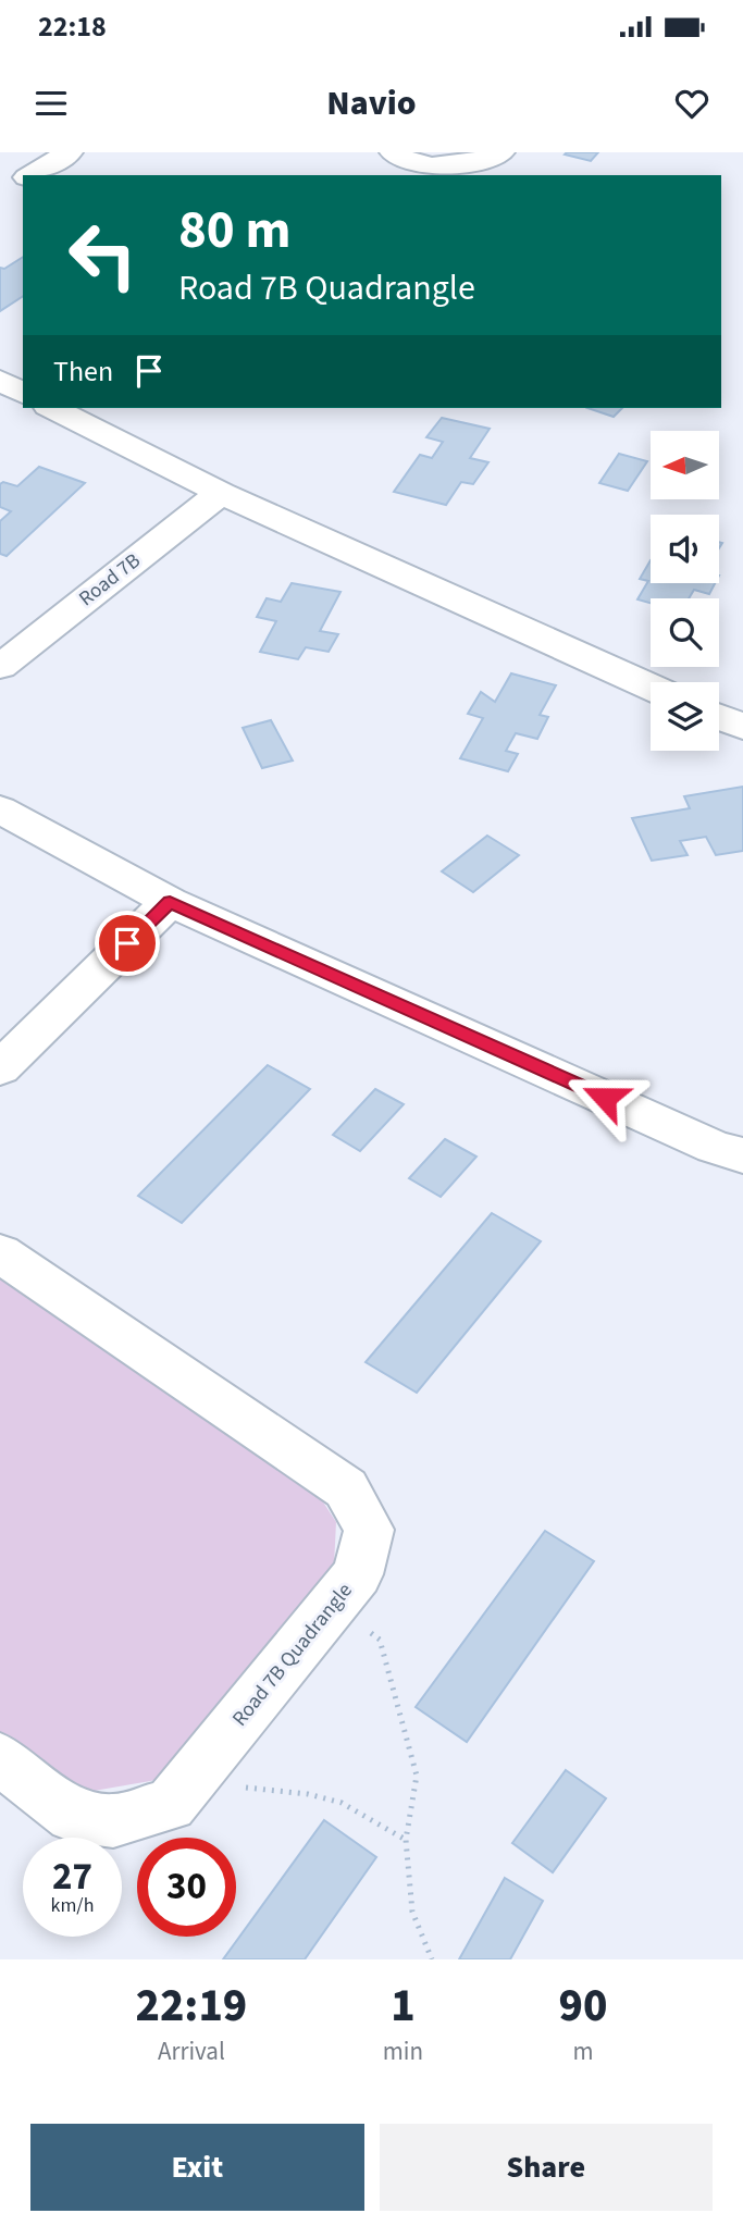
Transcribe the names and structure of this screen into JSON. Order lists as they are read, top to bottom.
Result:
{
  "streets": {
    "street": ["Road 7B", "Road 7B Quadrangle"]
  },
  "north": "left",
  "page": {
    "status": "22:18",
    "header": "Navio",
    "turn": ["80 m", "Road 7B Quadrangle"],
    "then": "Then",
    "speed": "27 km/h",
    "limit": "30",
    "eta": [
      "22:19",
      "Arrival",
      "1",
      "min",
      "90",
      "m"
    ],
    "buttons": ["Exit", "Share"]
  }
}
